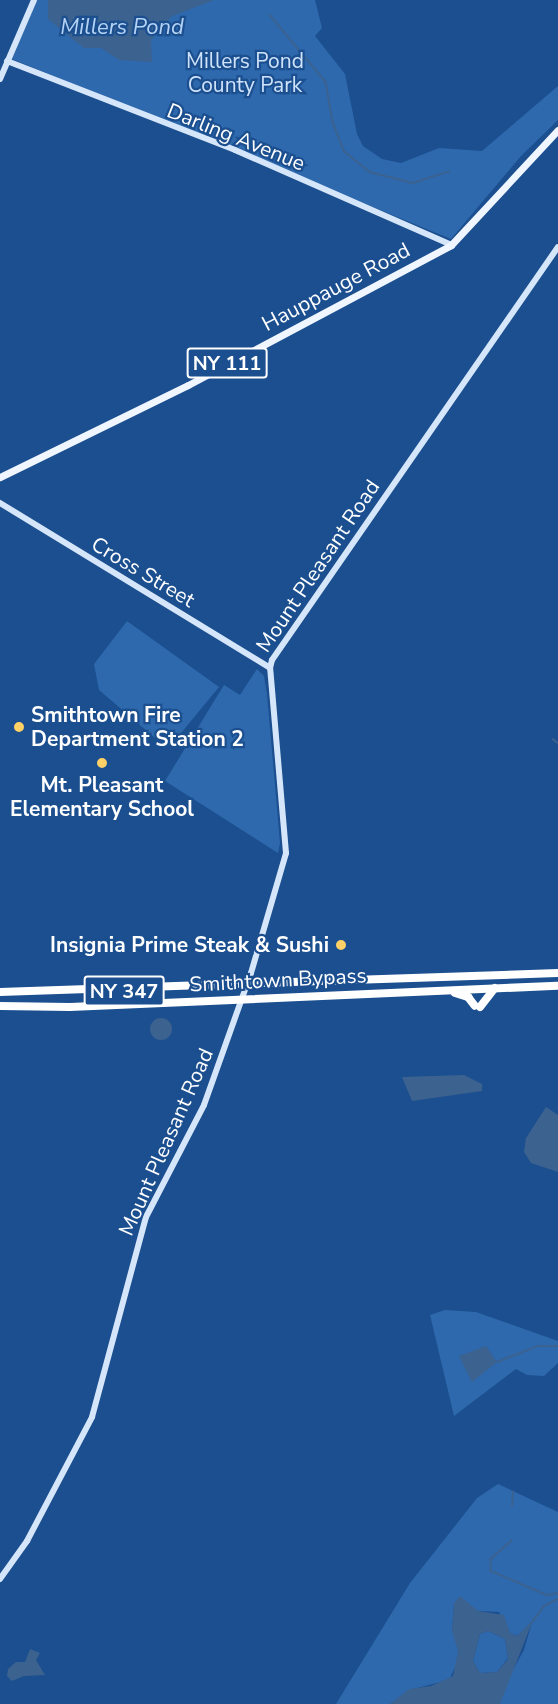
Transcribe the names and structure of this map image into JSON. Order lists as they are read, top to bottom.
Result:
{
  "streets": {
    "highway": ["Smithtown Bypass", "NY 347"],
    "main road": ["Hauppauge Road", "NY 111"],
    "street": ["Darling Avenue", "Mount Pleasant Road", "Cross Street"]
  },
  "crossings": [
    ["Darling Avenue", "Hauppauge Road"],
    ["Mount Pleasant Road", "Cross Street"],
    ["Mount Pleasant Road", "Smithtown Bypass"]
  ],
  "water": ["Millers Pond"],
  "parks": ["Millers Pond County Park"],
  "places": ["Smithtown Fire Department Station 2", "Mt. Pleasant Elementary School", "Insignia Prime Steak & Sushi"]
}
